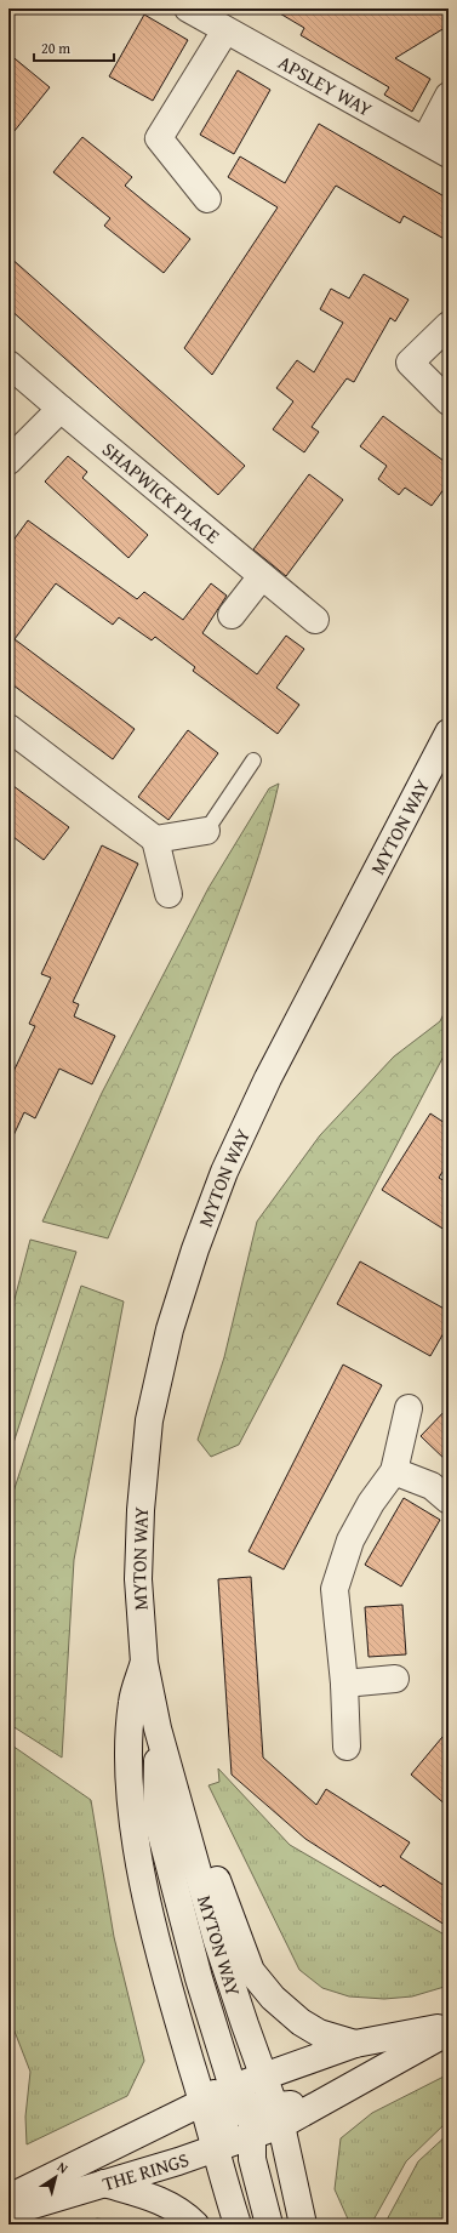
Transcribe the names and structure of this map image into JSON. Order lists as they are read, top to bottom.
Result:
{
  "streets": {
    "street": [
      "APSLEY WAY",
      "SHAPWICK PLACE",
      "MYTON WAY",
      "THE RINGS"
    ]
  },
  "crossings": [
    ["MYTON WAY", "THE RINGS"]
  ],
  "scale_bar": "20 m",
  "north": "top right"
}
